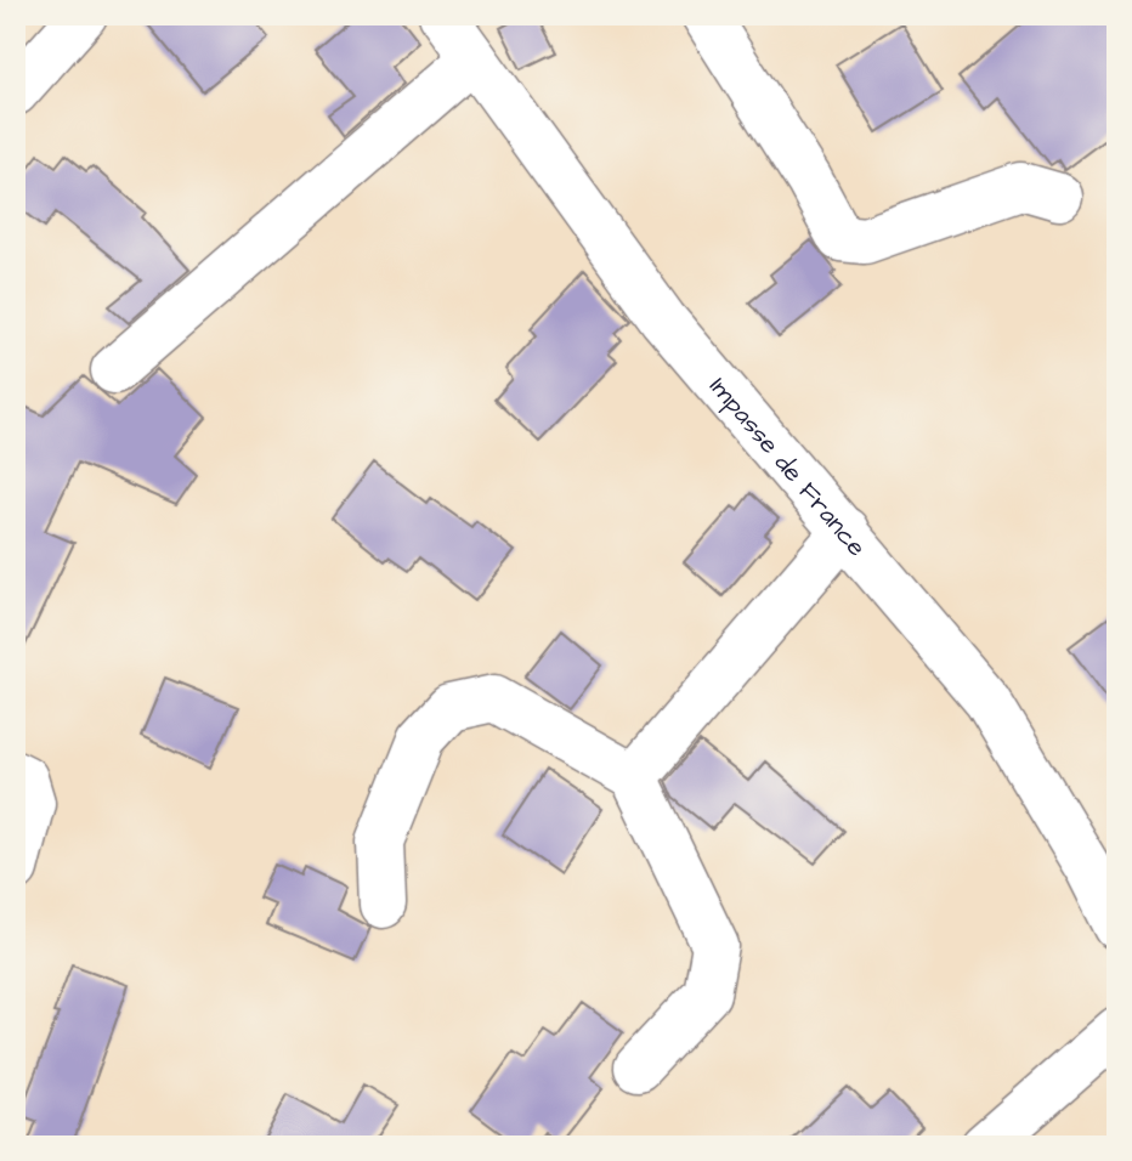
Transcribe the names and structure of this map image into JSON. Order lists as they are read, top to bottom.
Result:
{
  "streets": {
    "street": ["Impasse de France"]
  }
}
